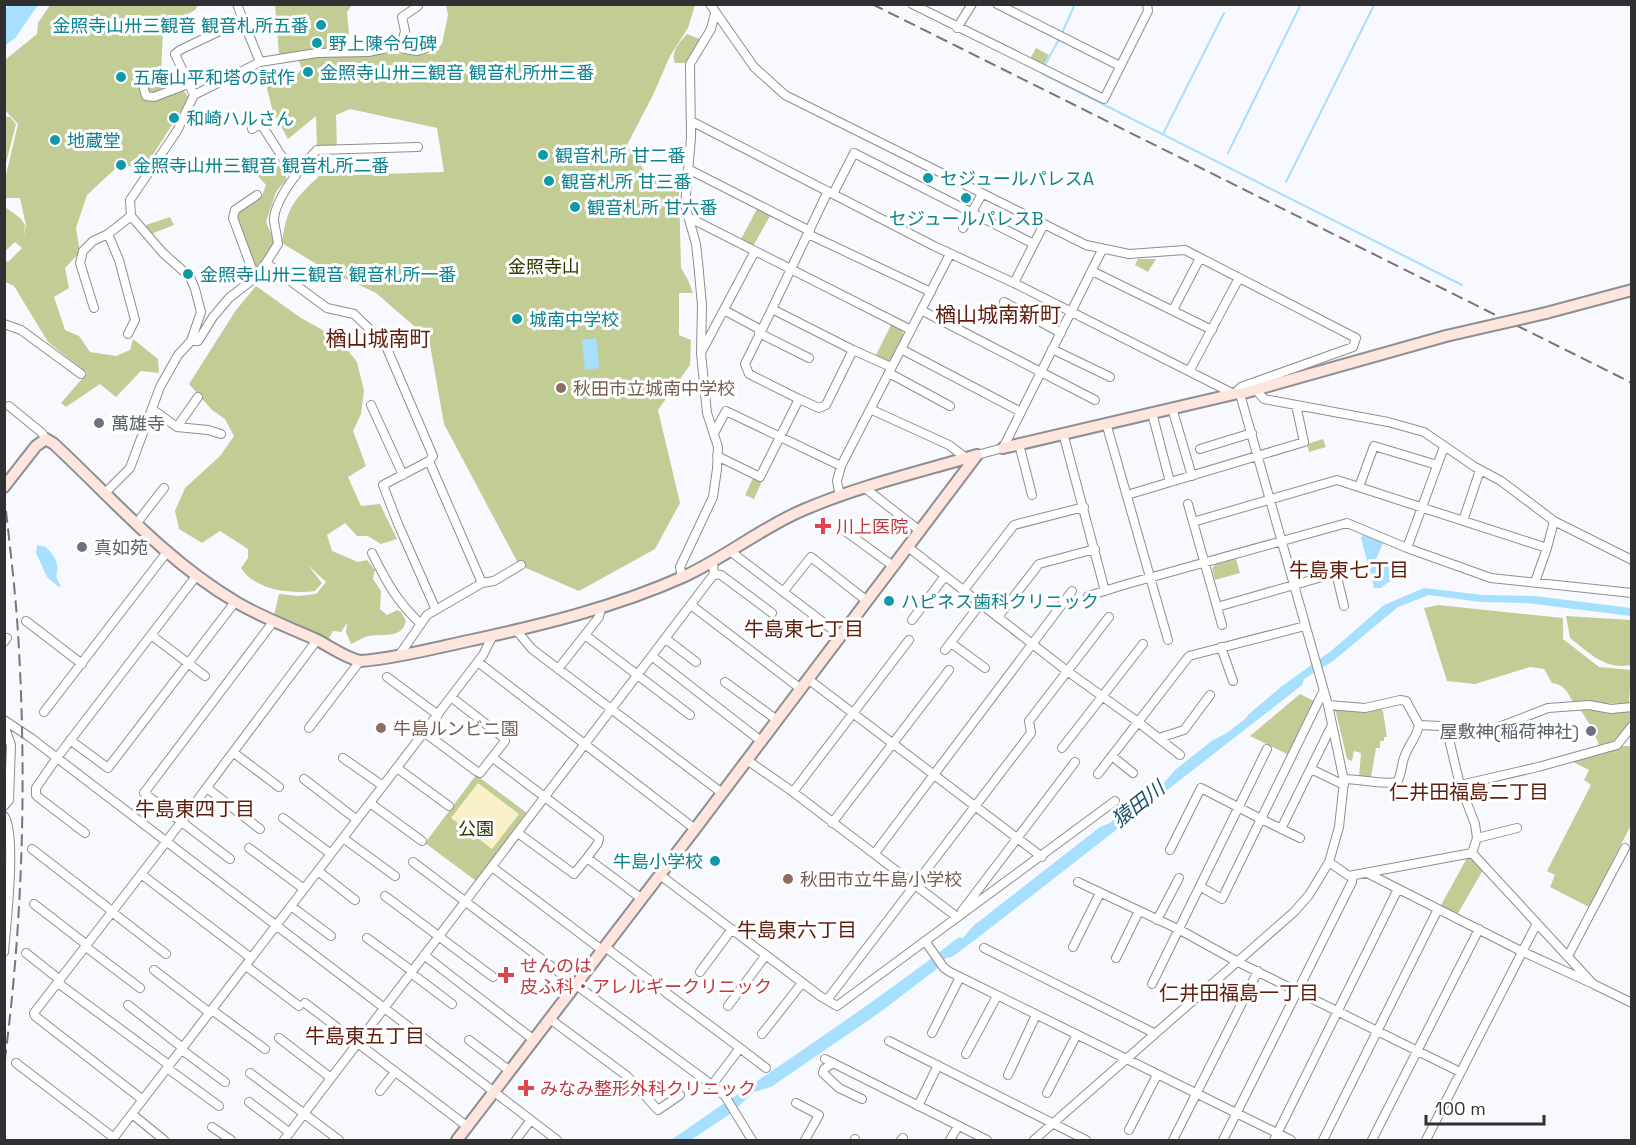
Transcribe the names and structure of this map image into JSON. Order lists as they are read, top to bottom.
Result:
{
  "districts": [
    "楢山城南新町",
    "楢山城南町",
    "牛島東七丁目",
    "牛島東七丁目",
    "仁井田福島二丁目",
    "牛島東四丁目",
    "牛島東六丁目",
    "仁井田福島一丁目",
    "牛島東五丁目"
  ],
  "water": ["猿田川"],
  "parks": ["金照寺山", "公園"],
  "places": {
    "other": [
      "金照寺山卅三観音 観音札所五番",
      "野上陳令句碑",
      "金照寺山卅三観音 観音札所卅三番",
      "五庵山平和塔の試作",
      "和崎ハルさん",
      "地蔵堂",
      "観音札所 甘二番",
      "金照寺山卅三観音 観音札所二番",
      "セジュールパレスA",
      "観音札所 甘三番",
      "セジュールパレスB",
      "観音札所 甘六番",
      "金照寺山卅三観音 観音札所一番",
      "城南中学校",
      "秋田市立城南中学校",
      "萬雄寺",
      "真如苑",
      "ハピネス歯科クリニック",
      "牛島ルンビニ園",
      "屋敷神(稲荷神社)",
      "牛島小学校",
      "秋田市立牛島小学校"
    ],
    "health": ["川上医院", "せんのは 皮ふ科・アレルギークリニック", "みなみ整形外科クリニック"]
  },
  "scale_bar": "100 m"
}
